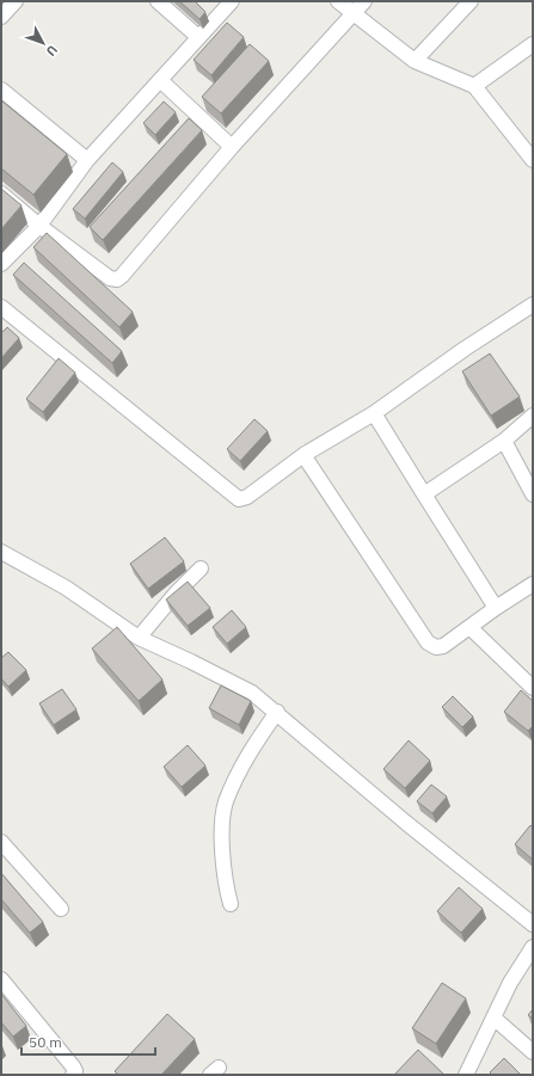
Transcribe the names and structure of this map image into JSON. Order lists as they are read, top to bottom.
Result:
{
  "scale_bar": "50 m",
  "north": "bottom right"
}
